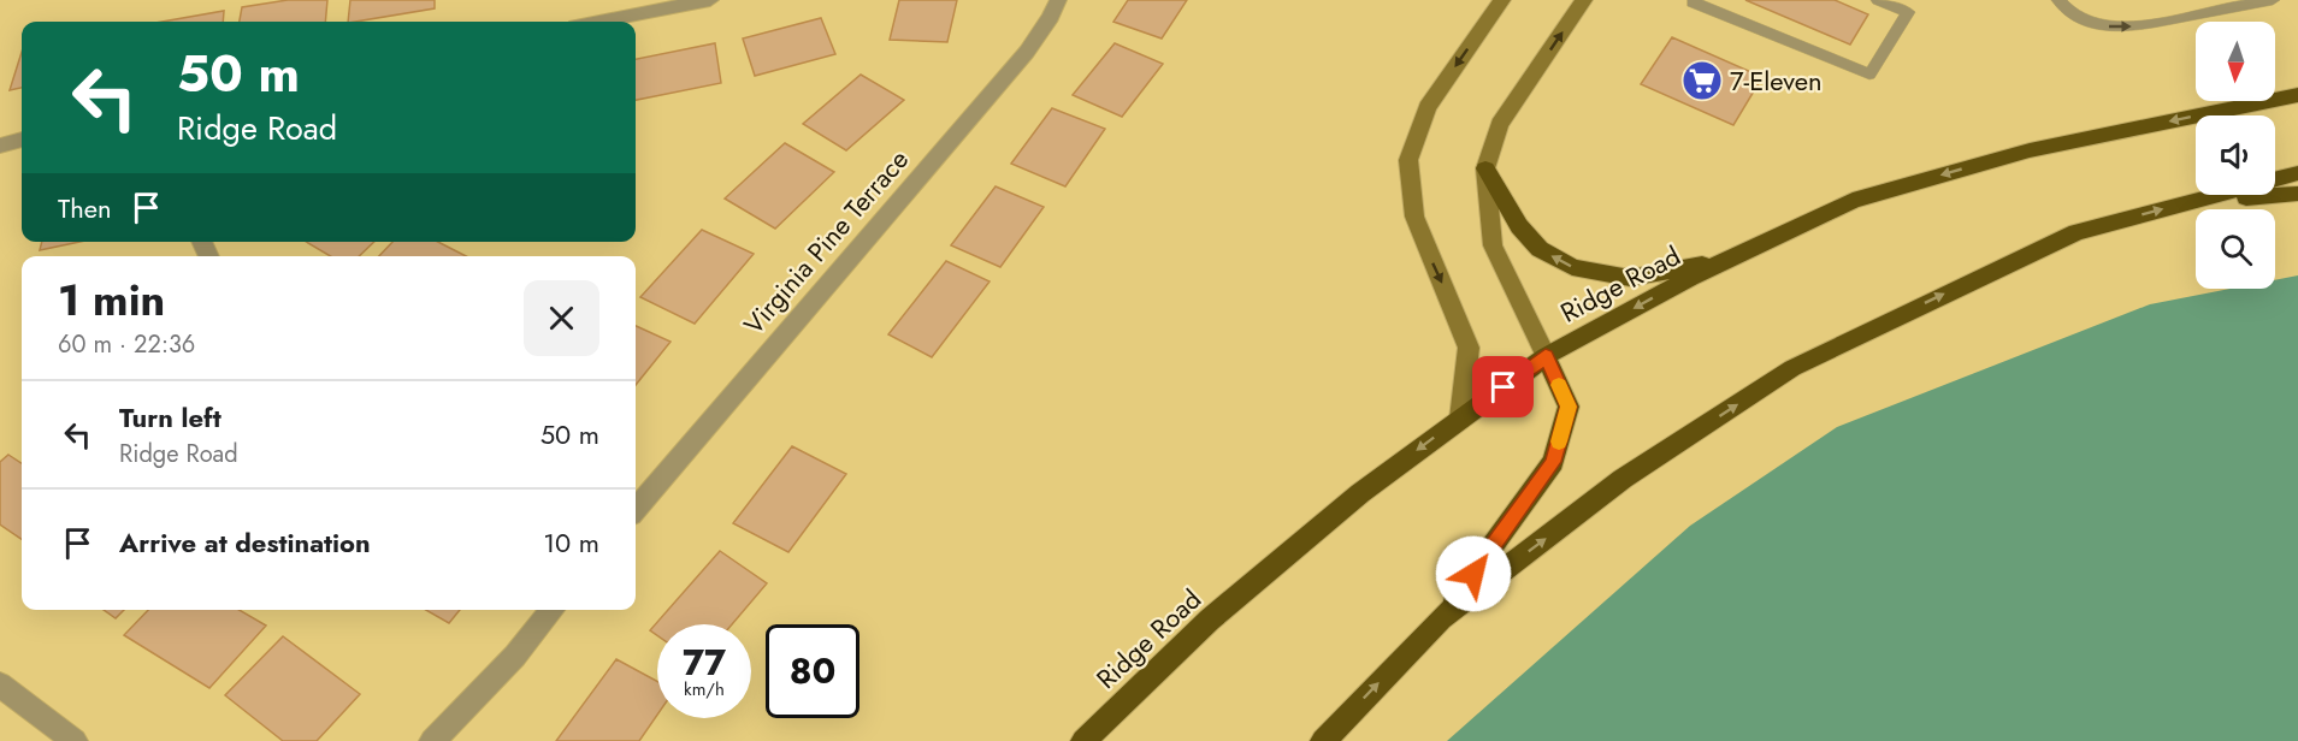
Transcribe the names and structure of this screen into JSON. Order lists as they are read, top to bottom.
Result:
{
  "streets": {
    "highway": ["Ridge Road"],
    "street": ["Virginia Pine Terrace"]
  },
  "places": {
    "supermarket": ["7-Eleven"]
  },
  "north": "bottom",
  "page": {
    "turn": ["50 m", "Ridge Road"],
    "then": "Then",
    "heading": ["1 min", "60 m · 22:36"],
    "list": [
      {
        "name": "Turn left",
        "note": "Ridge Road",
        "value": "50 m"
      },
      {
        "name": "Arrive at destination",
        "value": "10 m"
      }
    ],
    "speed": "77 km/h",
    "limit": "80"
  }
}
